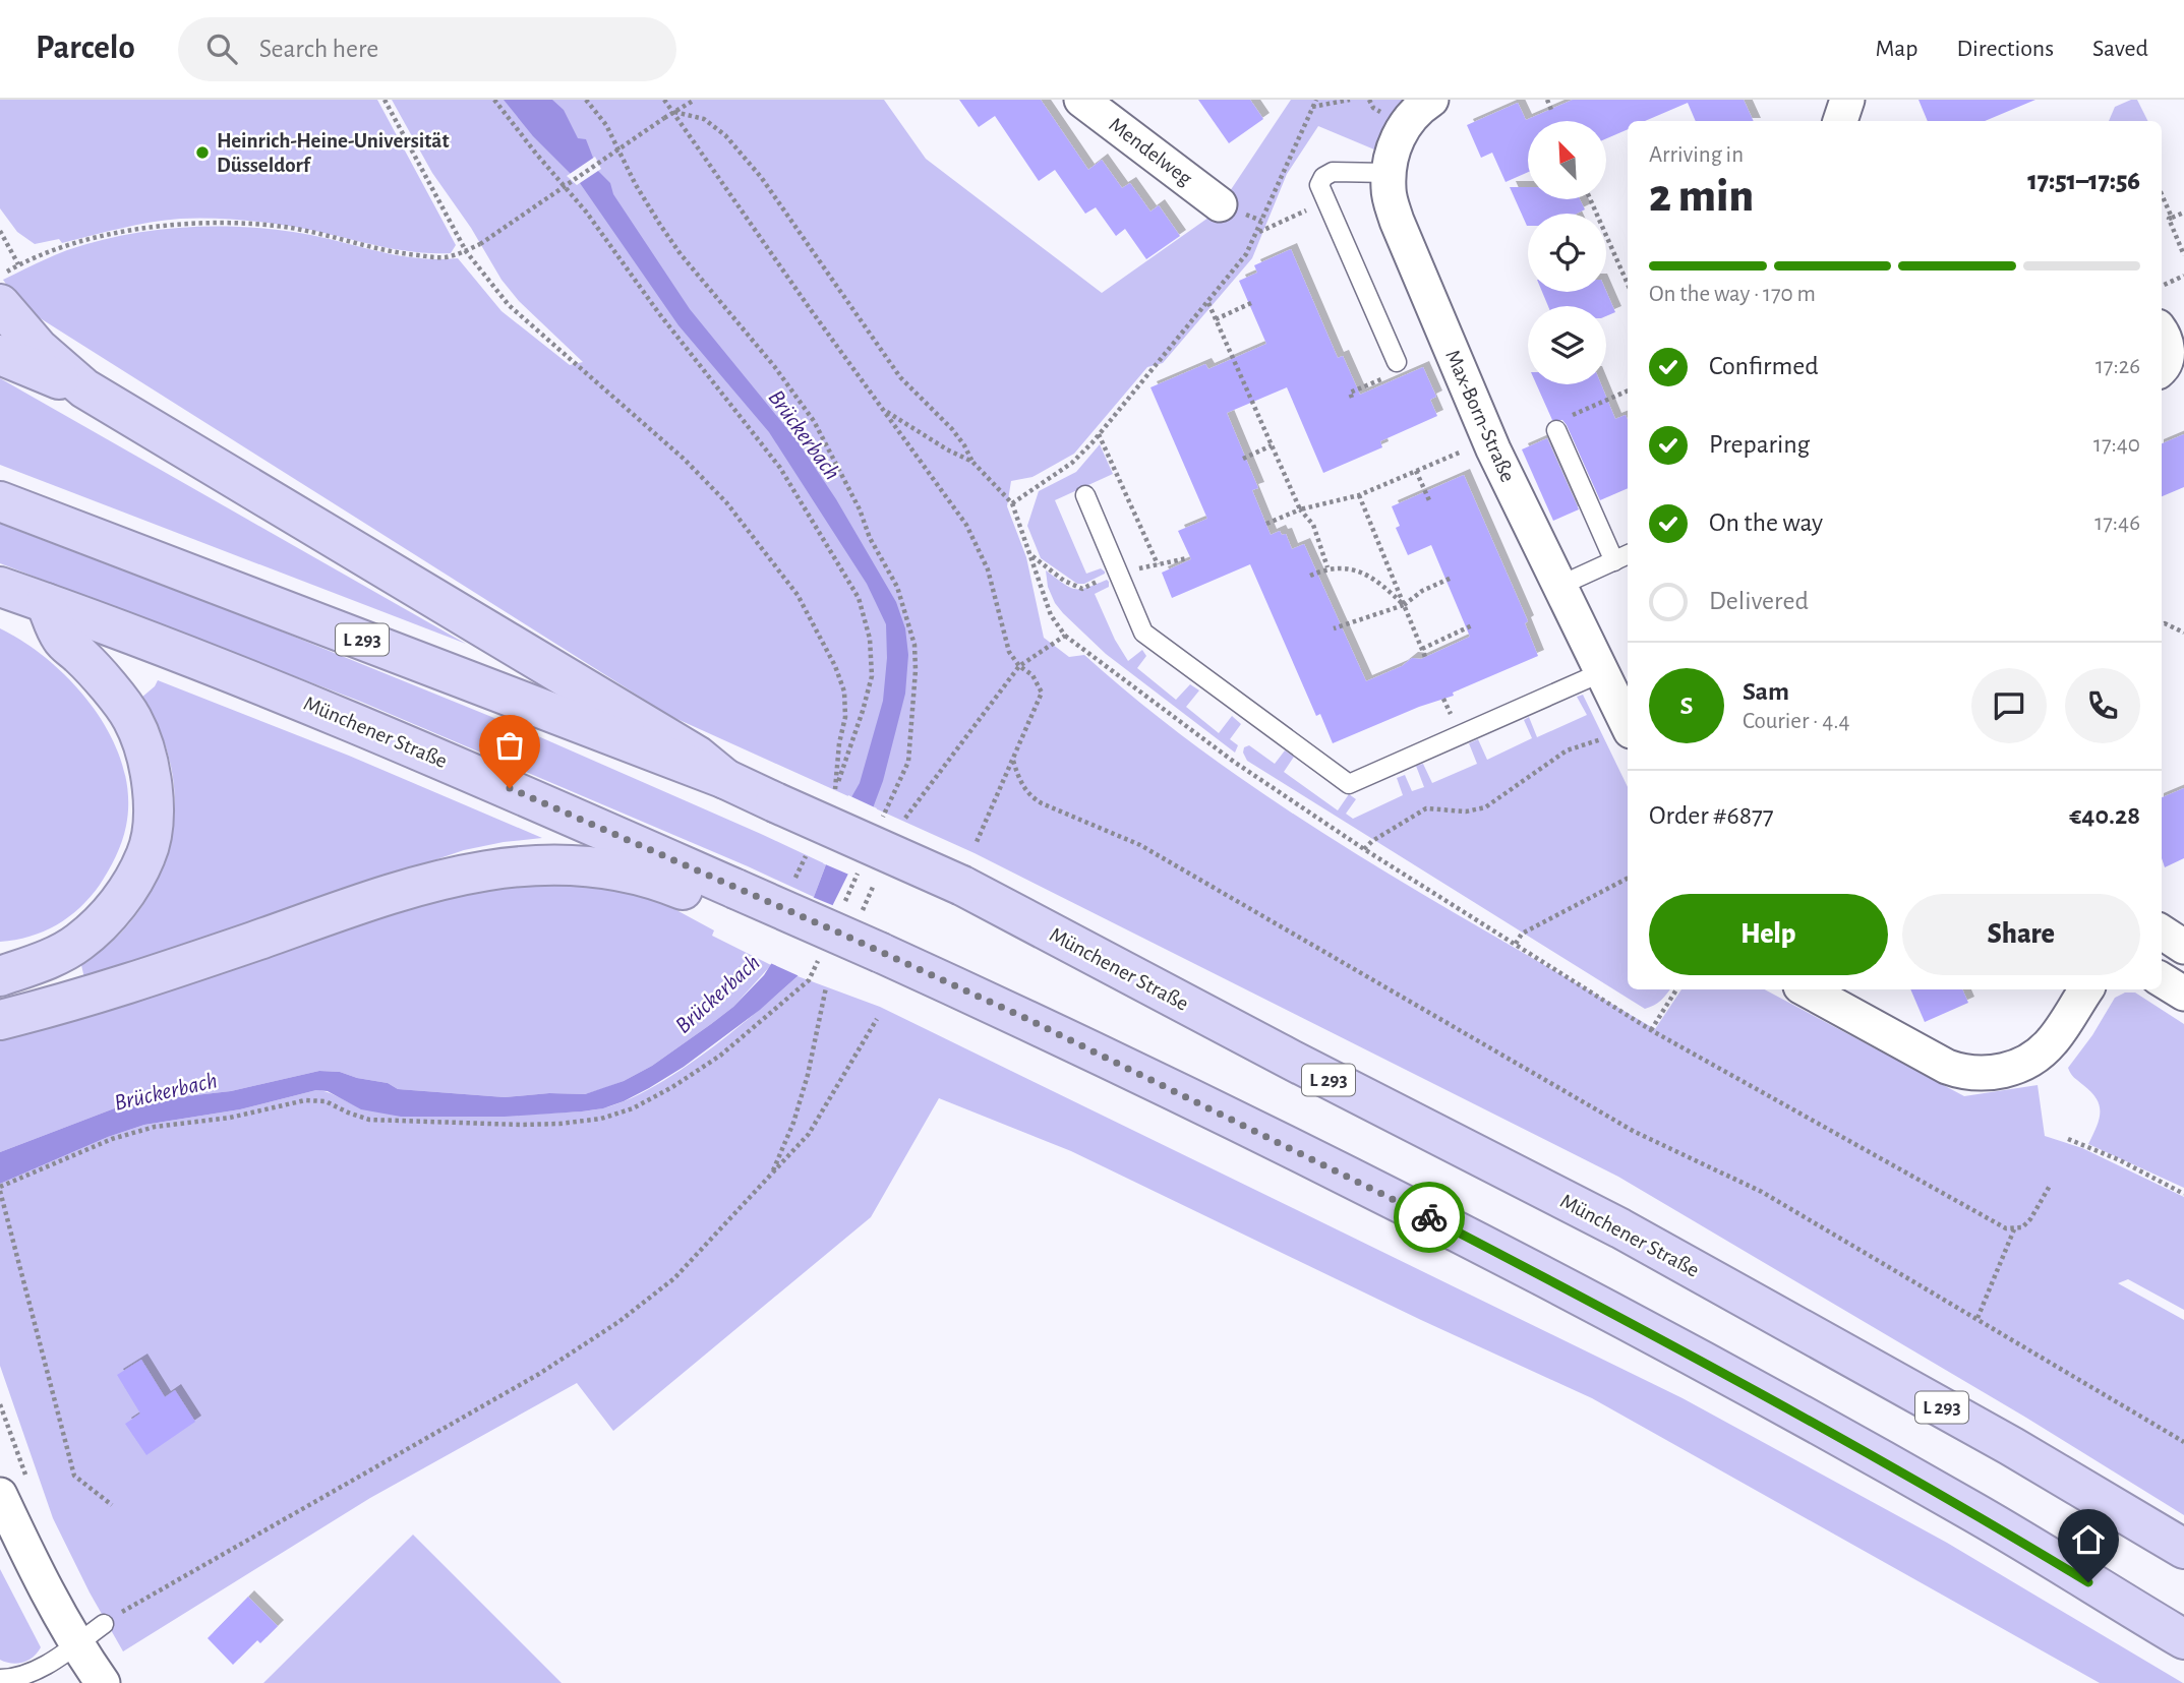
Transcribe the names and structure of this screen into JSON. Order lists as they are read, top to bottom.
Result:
{
  "streets": {
    "highway": ["L 293", "Münchener Straße"],
    "street": ["Mendelweg", "Max-Born-Straße"]
  },
  "water": ["Brückerbach"],
  "places": ["Heinrich-Heine-Universität Düsseldorf"],
  "north": "top left",
  "page": {
    "header": "Parcelo",
    "search": "Search here",
    "nav": ["Map", "Directions", "Saved"],
    "heading": ["2 min", "Arriving in", "17:51–17:56"],
    "panel": [
      "Sam",
      "Courier · 4.4",
      "Order #6877",
      "€40.28"
    ],
    "bar": "On the way · 170 m",
    "list": [
      ["Confirmed", "17:26"],
      ["Preparing", "17:40"],
      ["On the way", "17:46"],
      "Delivered"
    ],
    "round": "S",
    "buttons": ["Help", "Share"]
  }
}
